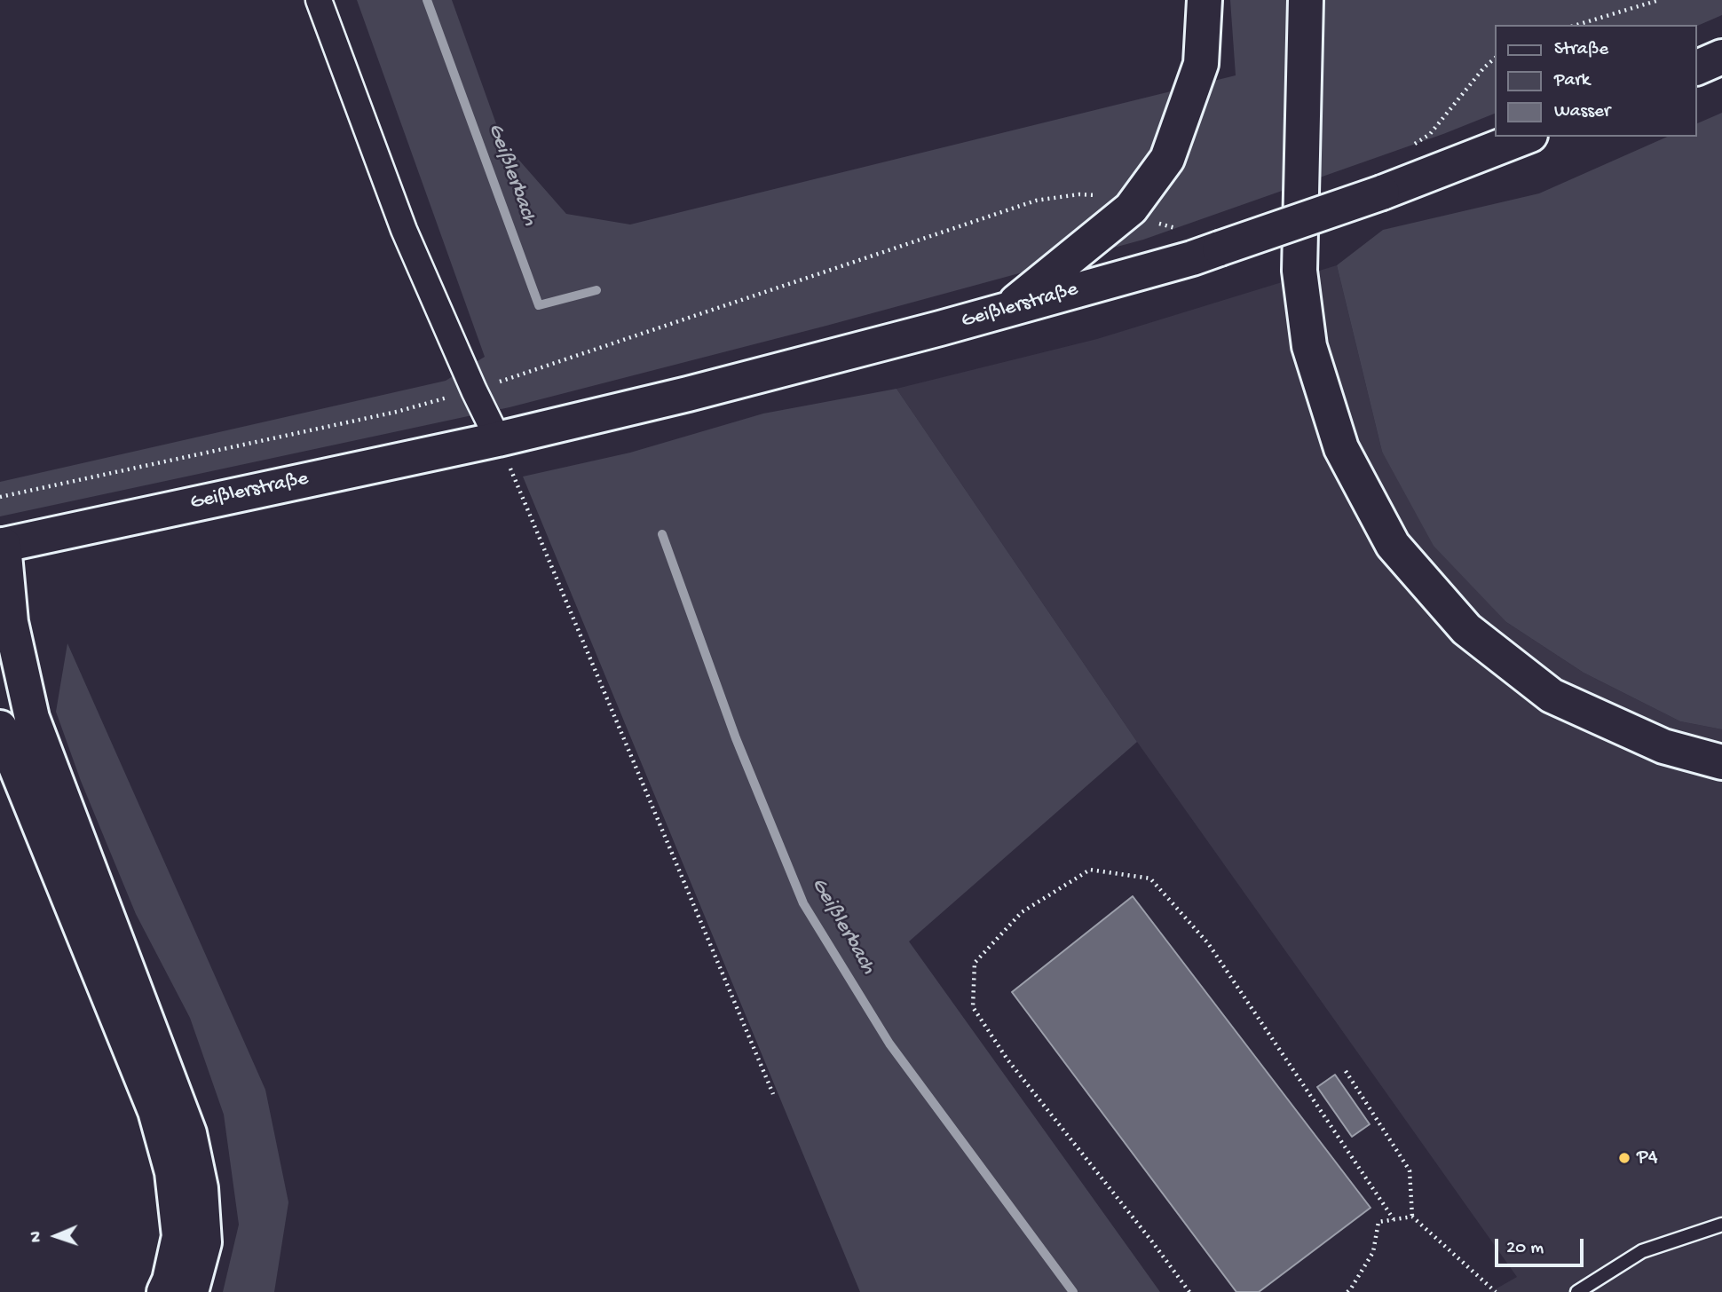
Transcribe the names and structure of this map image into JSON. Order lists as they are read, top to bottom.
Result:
{
  "streets": {
    "main road": ["Geißlerstraße"]
  },
  "water": ["Geißlerbach"],
  "places": ["P4"],
  "legend": ["Straße", "Park", "Wasser"],
  "scale_bar": "20 m",
  "north": "left"
}
